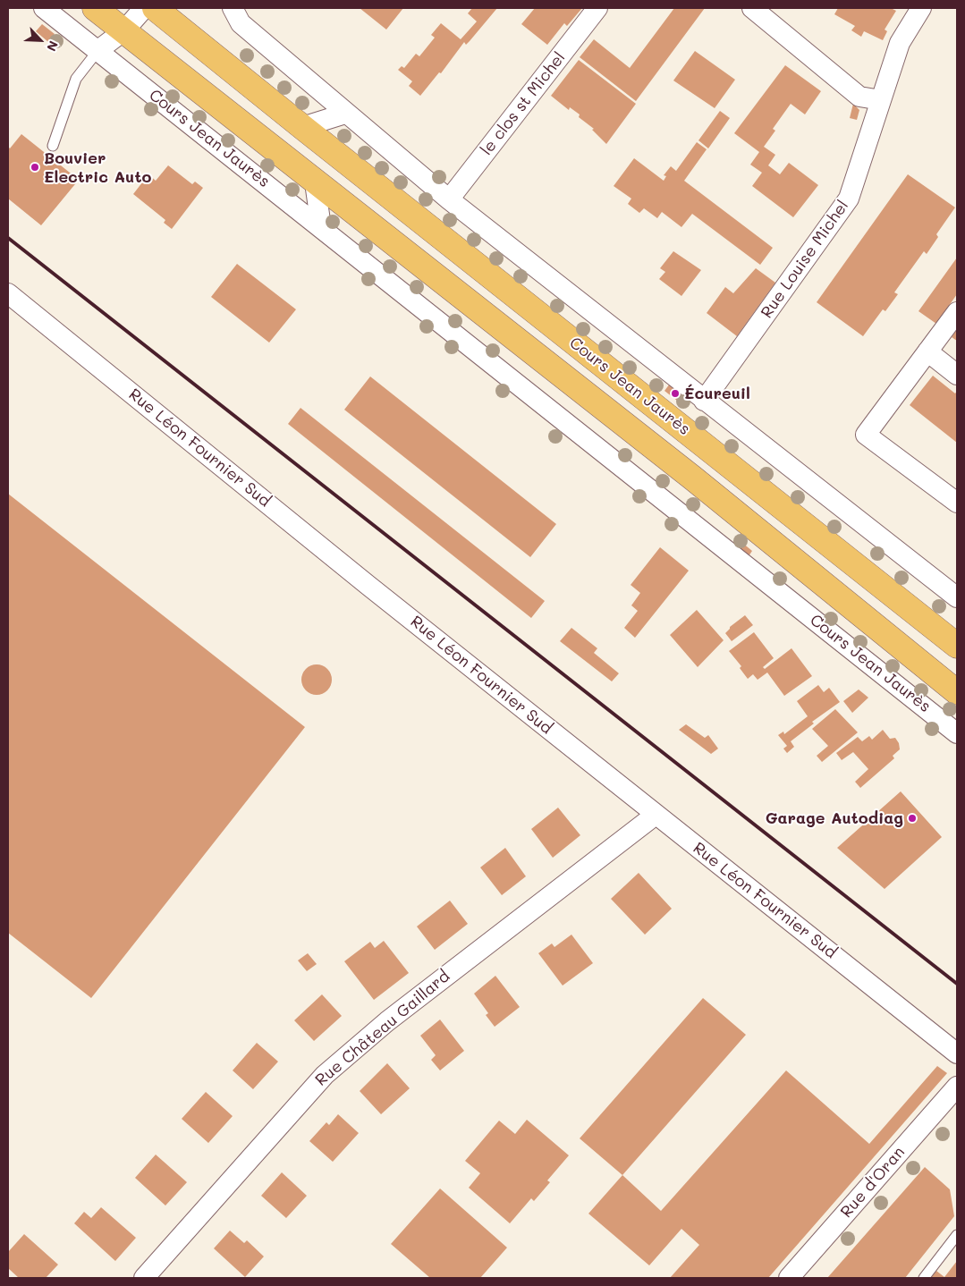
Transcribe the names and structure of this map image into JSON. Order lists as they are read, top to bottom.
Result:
{
  "streets": {
    "main road": ["Cours Jean Jaurès"],
    "street": [
      "le clos st Michel",
      "Rue Louise Michel",
      "Rue Léon Fournier Sud",
      "Rue Château Gaillard",
      "Rue d'Oran"
    ]
  },
  "crossings": [
    ["Rue Léon Fournier Sud", "Rue Château Gaillard"]
  ],
  "places": ["Bouvier Electric Auto", "Écureuil", "Garage Autodiag"],
  "north": "bottom right"
}
